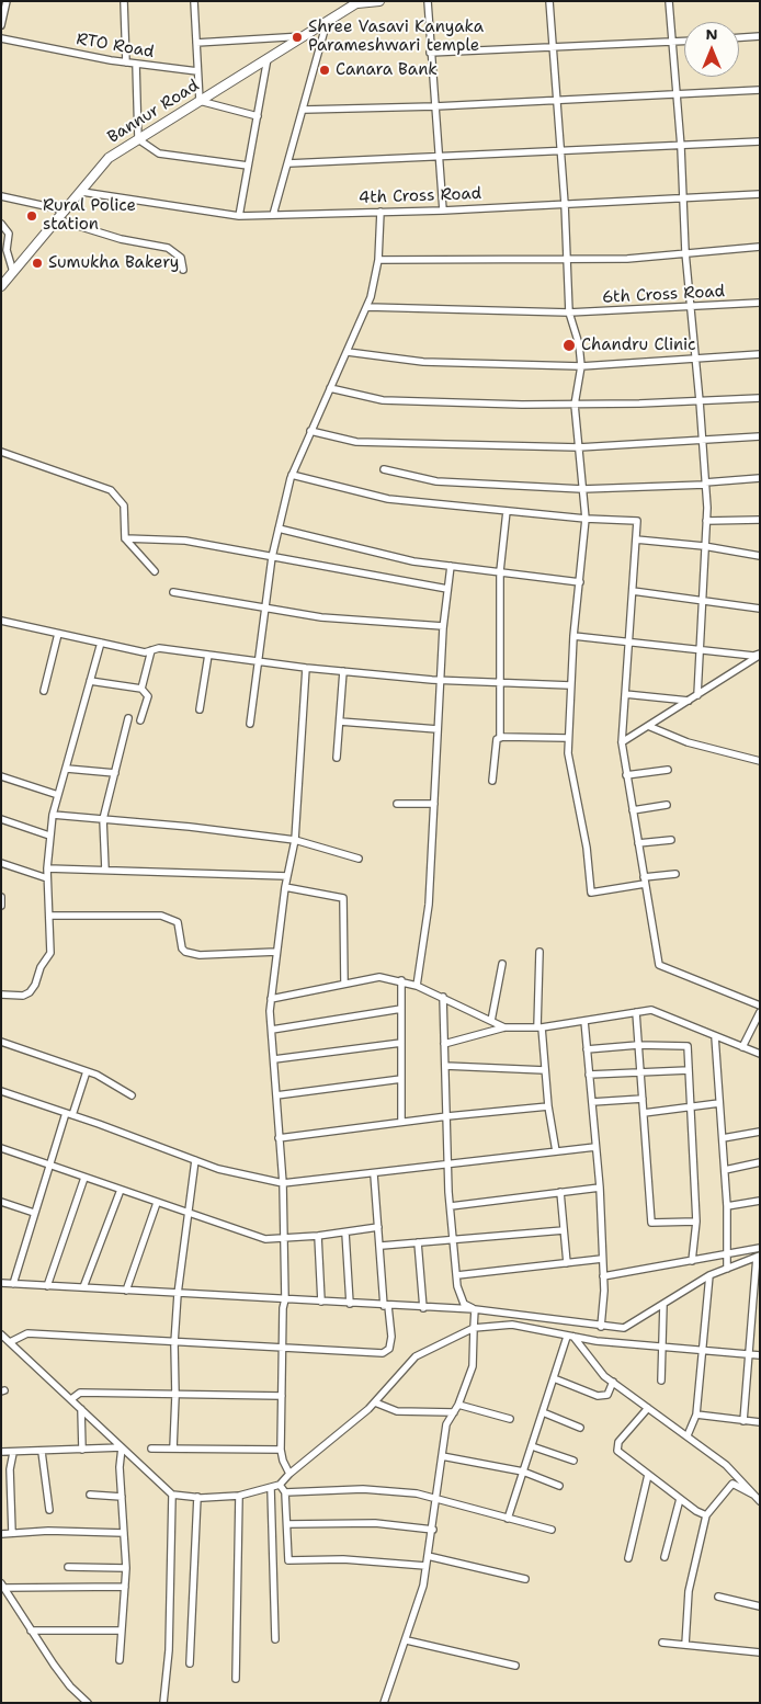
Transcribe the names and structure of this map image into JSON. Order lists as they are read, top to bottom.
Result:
{
  "streets": {
    "main road": ["Bannur Road"],
    "street": ["RTO Road", "4th Cross Road", "6th Cross Road"]
  },
  "crossings": [
    ["Bannur Road", "4th Cross Road"]
  ],
  "places": [
    "Shree Vasavi Kanyaka Parameshwari temple",
    "Canara Bank",
    "Rural Police station",
    "Sumukha Bakery",
    "Chandru Clinic"
  ],
  "north": "top"
}
